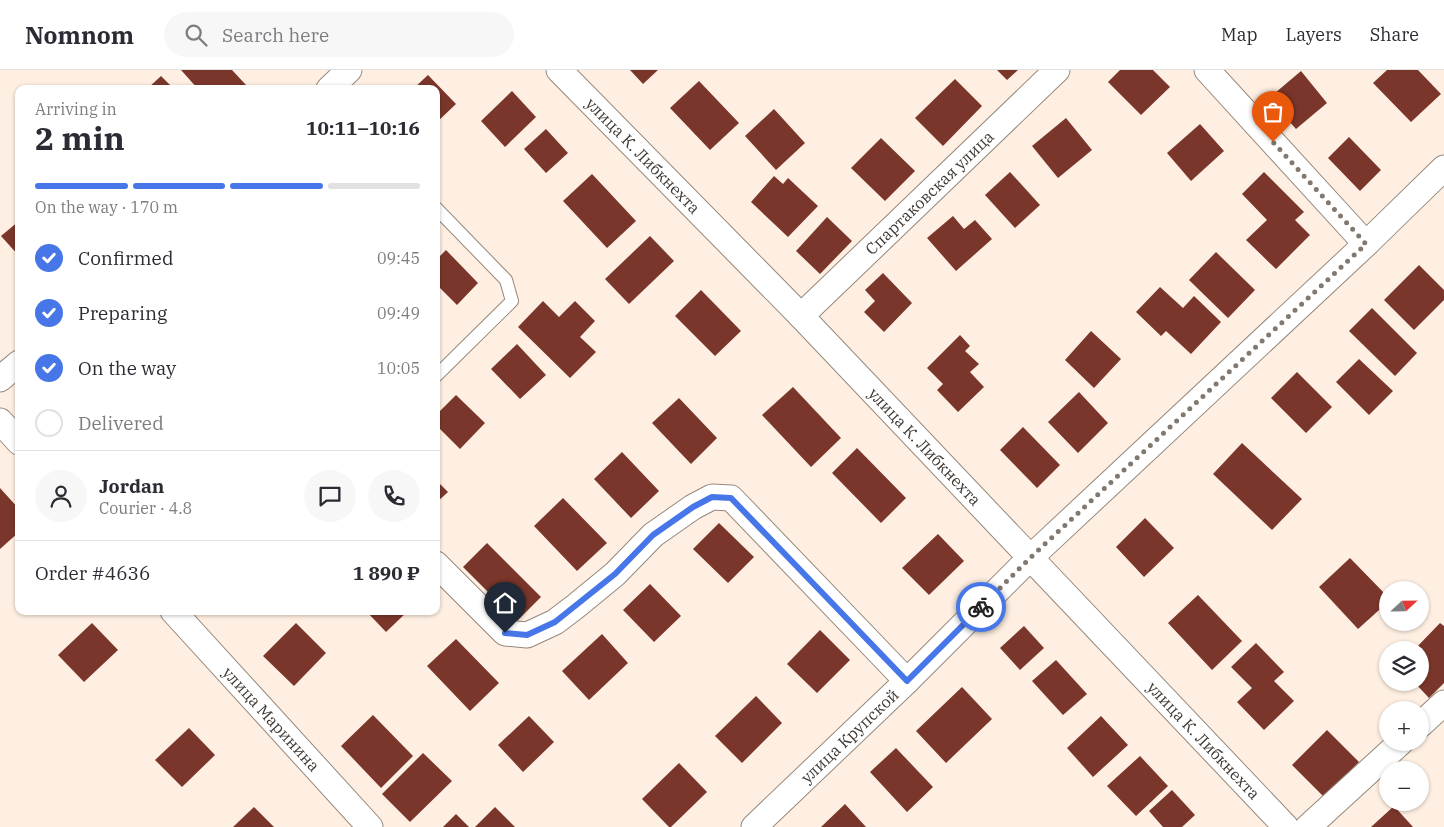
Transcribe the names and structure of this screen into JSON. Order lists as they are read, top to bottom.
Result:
{
  "streets": {
    "street": [
      "улица К. Либкнехта",
      "Спартаковская улица",
      "улица Маринина",
      "улица Крупской"
    ]
  },
  "crossings": [
    ["улица К. Либкнехта", "Спартаковская улица"],
    ["улица К. Либкнехта", "улица Крупской"]
  ],
  "north": "right",
  "page": {
    "header": "Nomnom",
    "search": "Search here",
    "nav": ["Map", "Layers", "Share"],
    "heading": ["2 min", "Arriving in", "10:11–10:16"],
    "panel": [
      "Jordan",
      "Courier · 4.8",
      "Order #4636",
      "1 890 ₽"
    ],
    "bar": "On the way · 170 m",
    "list": [
      ["Confirmed", "09:45"],
      ["Preparing", "09:49"],
      ["On the way", "10:05"],
      "Delivered"
    ],
    "map_buttons": ["+", "−"]
  }
}
